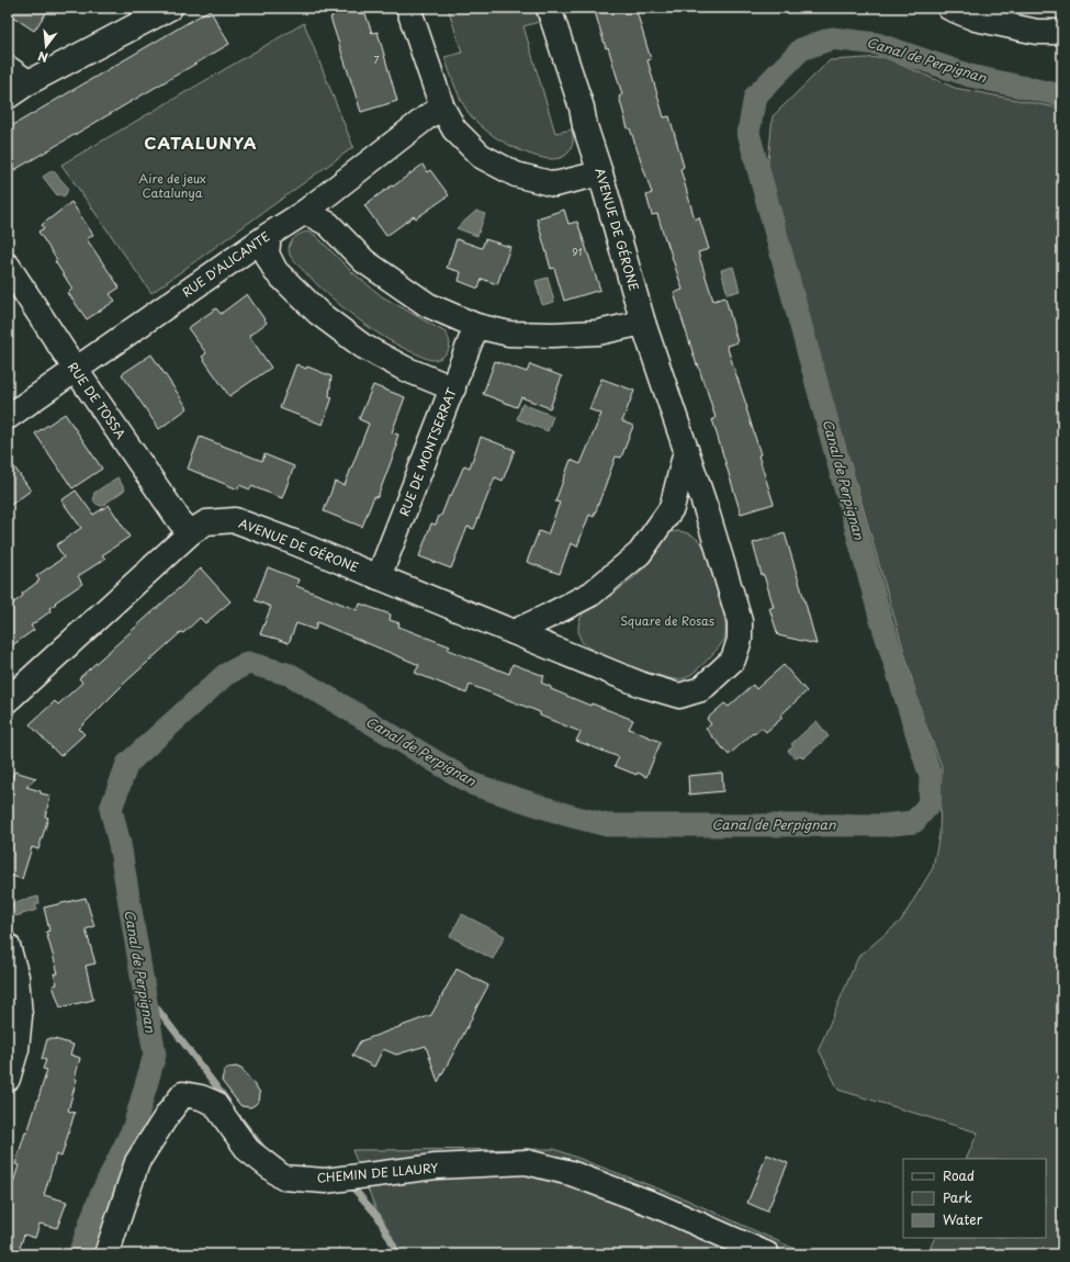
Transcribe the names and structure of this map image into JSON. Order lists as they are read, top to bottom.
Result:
{
  "streets": {
    "street": [
      "AVENUE DE GÉRONE",
      "RUE D'ALICANTE",
      "RUE DE TOSSA",
      "RUE DE MONTSERRAT",
      "CHEMIN DE LLAURY"
    ]
  },
  "crossings": [
    ["AVENUE DE GÉRONE", "RUE DE TOSSA"],
    ["AVENUE DE GÉRONE", "RUE DE MONTSERRAT"],
    ["RUE D'ALICANTE", "RUE DE TOSSA"]
  ],
  "districts": ["CATALUNYA"],
  "water": ["Canal de Perpignan"],
  "parks": ["Aire de jeux Catalunya", "Square de Rosas"],
  "house_numbers": ["7", "91"],
  "legend": ["Road", "Park", "Water"],
  "north": "bottom"
}
